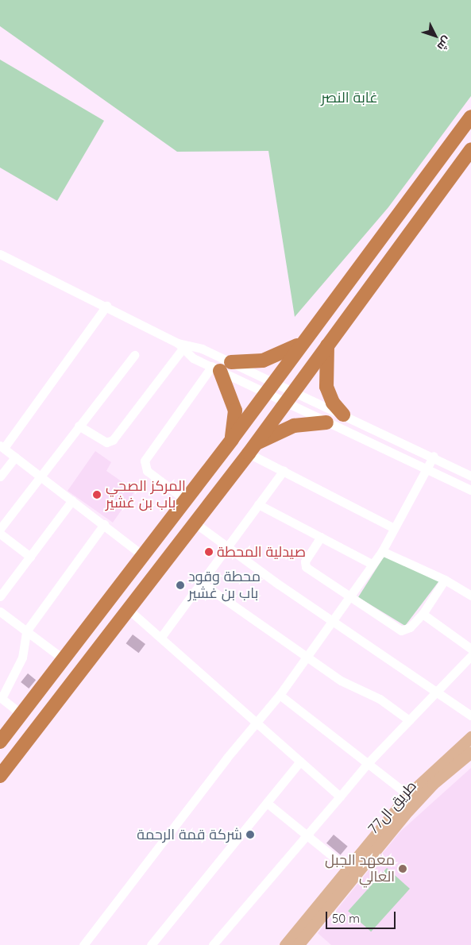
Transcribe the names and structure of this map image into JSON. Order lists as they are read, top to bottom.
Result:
{
  "streets": {
    "main road": ["طريق ال77"]
  },
  "parks": ["غابة النصر"],
  "places": [
    "المركز الصحي باب بن غشير",
    "صيدلية المحطة",
    "محطة وقود باب بن غشير",
    "شركة قمة الرحمة",
    "معهد الجبل العالي"
  ],
  "scale_bar": "50 m",
  "north": "bottom right"
}
